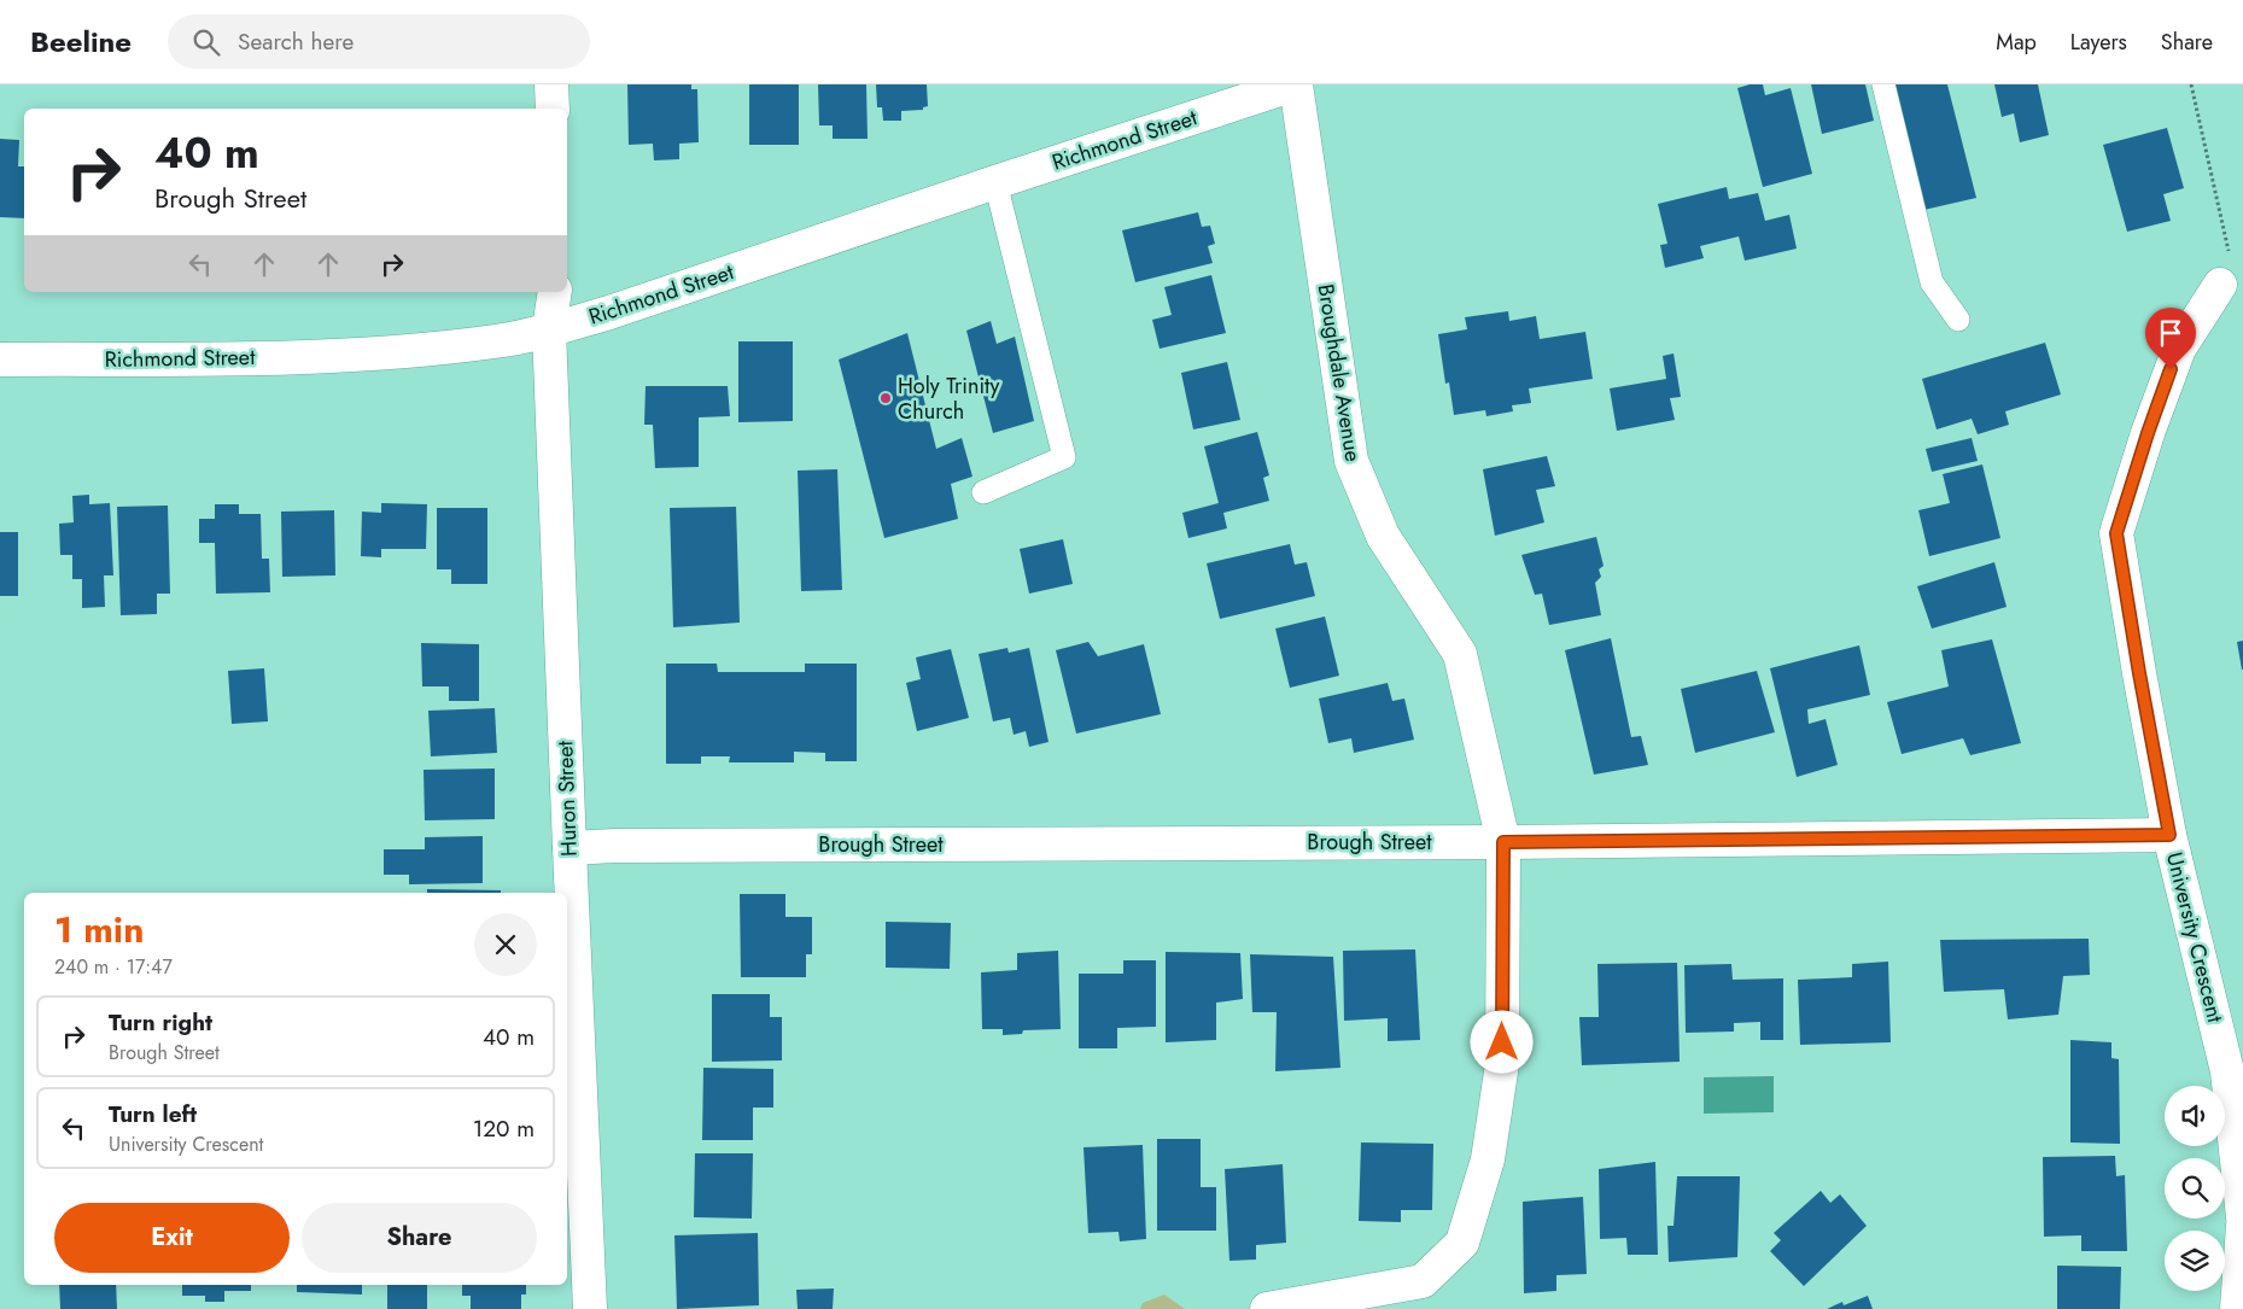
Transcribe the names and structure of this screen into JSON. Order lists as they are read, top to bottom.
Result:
{
  "streets": {
    "street": [
      "Richmond Street",
      "Broughdale Avenue",
      "Huron Street",
      "Brough Street",
      "University Crescent"
    ]
  },
  "crossings": [
    ["Richmond Street", "Broughdale Avenue"],
    ["Richmond Street", "Huron Street"],
    ["Broughdale Avenue", "Brough Street"],
    ["Huron Street", "Brough Street"],
    ["Brough Street", "University Crescent"]
  ],
  "places": ["Holy Trinity Church"],
  "page": {
    "header": "Beeline",
    "search": "Search here",
    "nav": ["Map", "Layers", "Share"],
    "turn": ["40 m", "Brough Street"],
    "heading": ["1 min", "240 m · 17:47"],
    "list": [
      {
        "name": "Turn right",
        "note": "Brough Street",
        "value": "40 m"
      },
      {
        "name": "Turn left",
        "note": "University Crescent",
        "value": "120 m"
      }
    ],
    "buttons": ["Exit", "Share"]
  }
}
